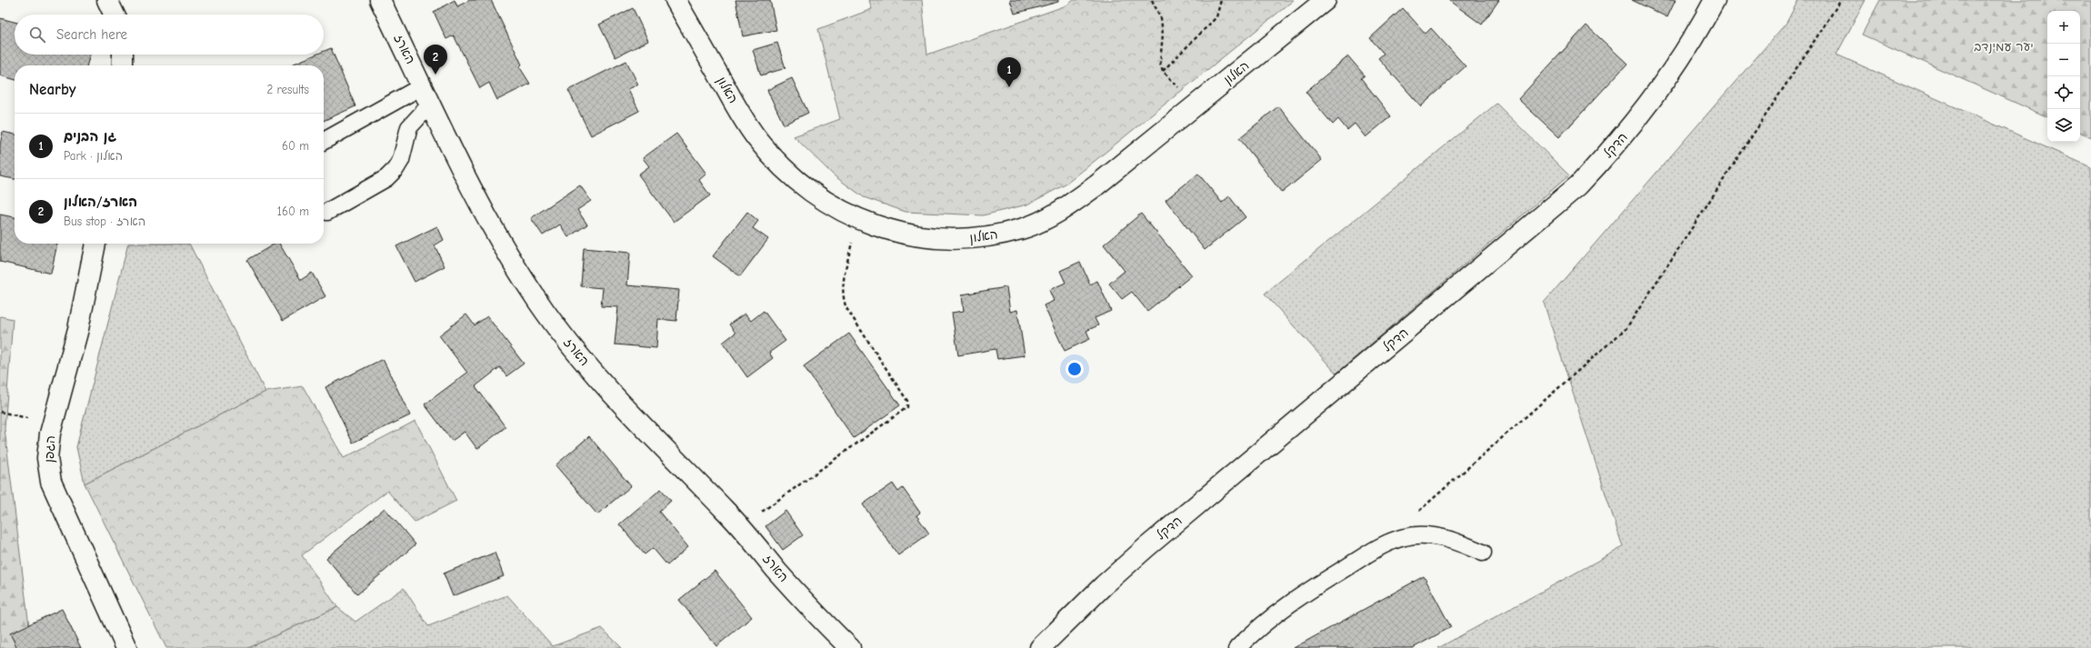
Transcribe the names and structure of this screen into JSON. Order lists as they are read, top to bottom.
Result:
{
  "streets": {
    "street": [
      "הארז",
      "האלון",
      "הדקל",
      "הגפן"
    ]
  },
  "parks": ["יער עמינדב"],
  "page": {
    "map_buttons": ["+", "−"],
    "search": "Search here",
    "pins": ["2", "1"],
    "heading": ["Nearby", "2 results"],
    "list": [
      {
        "mark": "1",
        "name": "גן הבנים",
        "note": "Park · האלון",
        "value": "60 m"
      },
      {
        "mark": "2",
        "name": "הארז/האלון",
        "note": "Bus stop · הארז",
        "value": "160 m"
      }
    ]
  }
}
